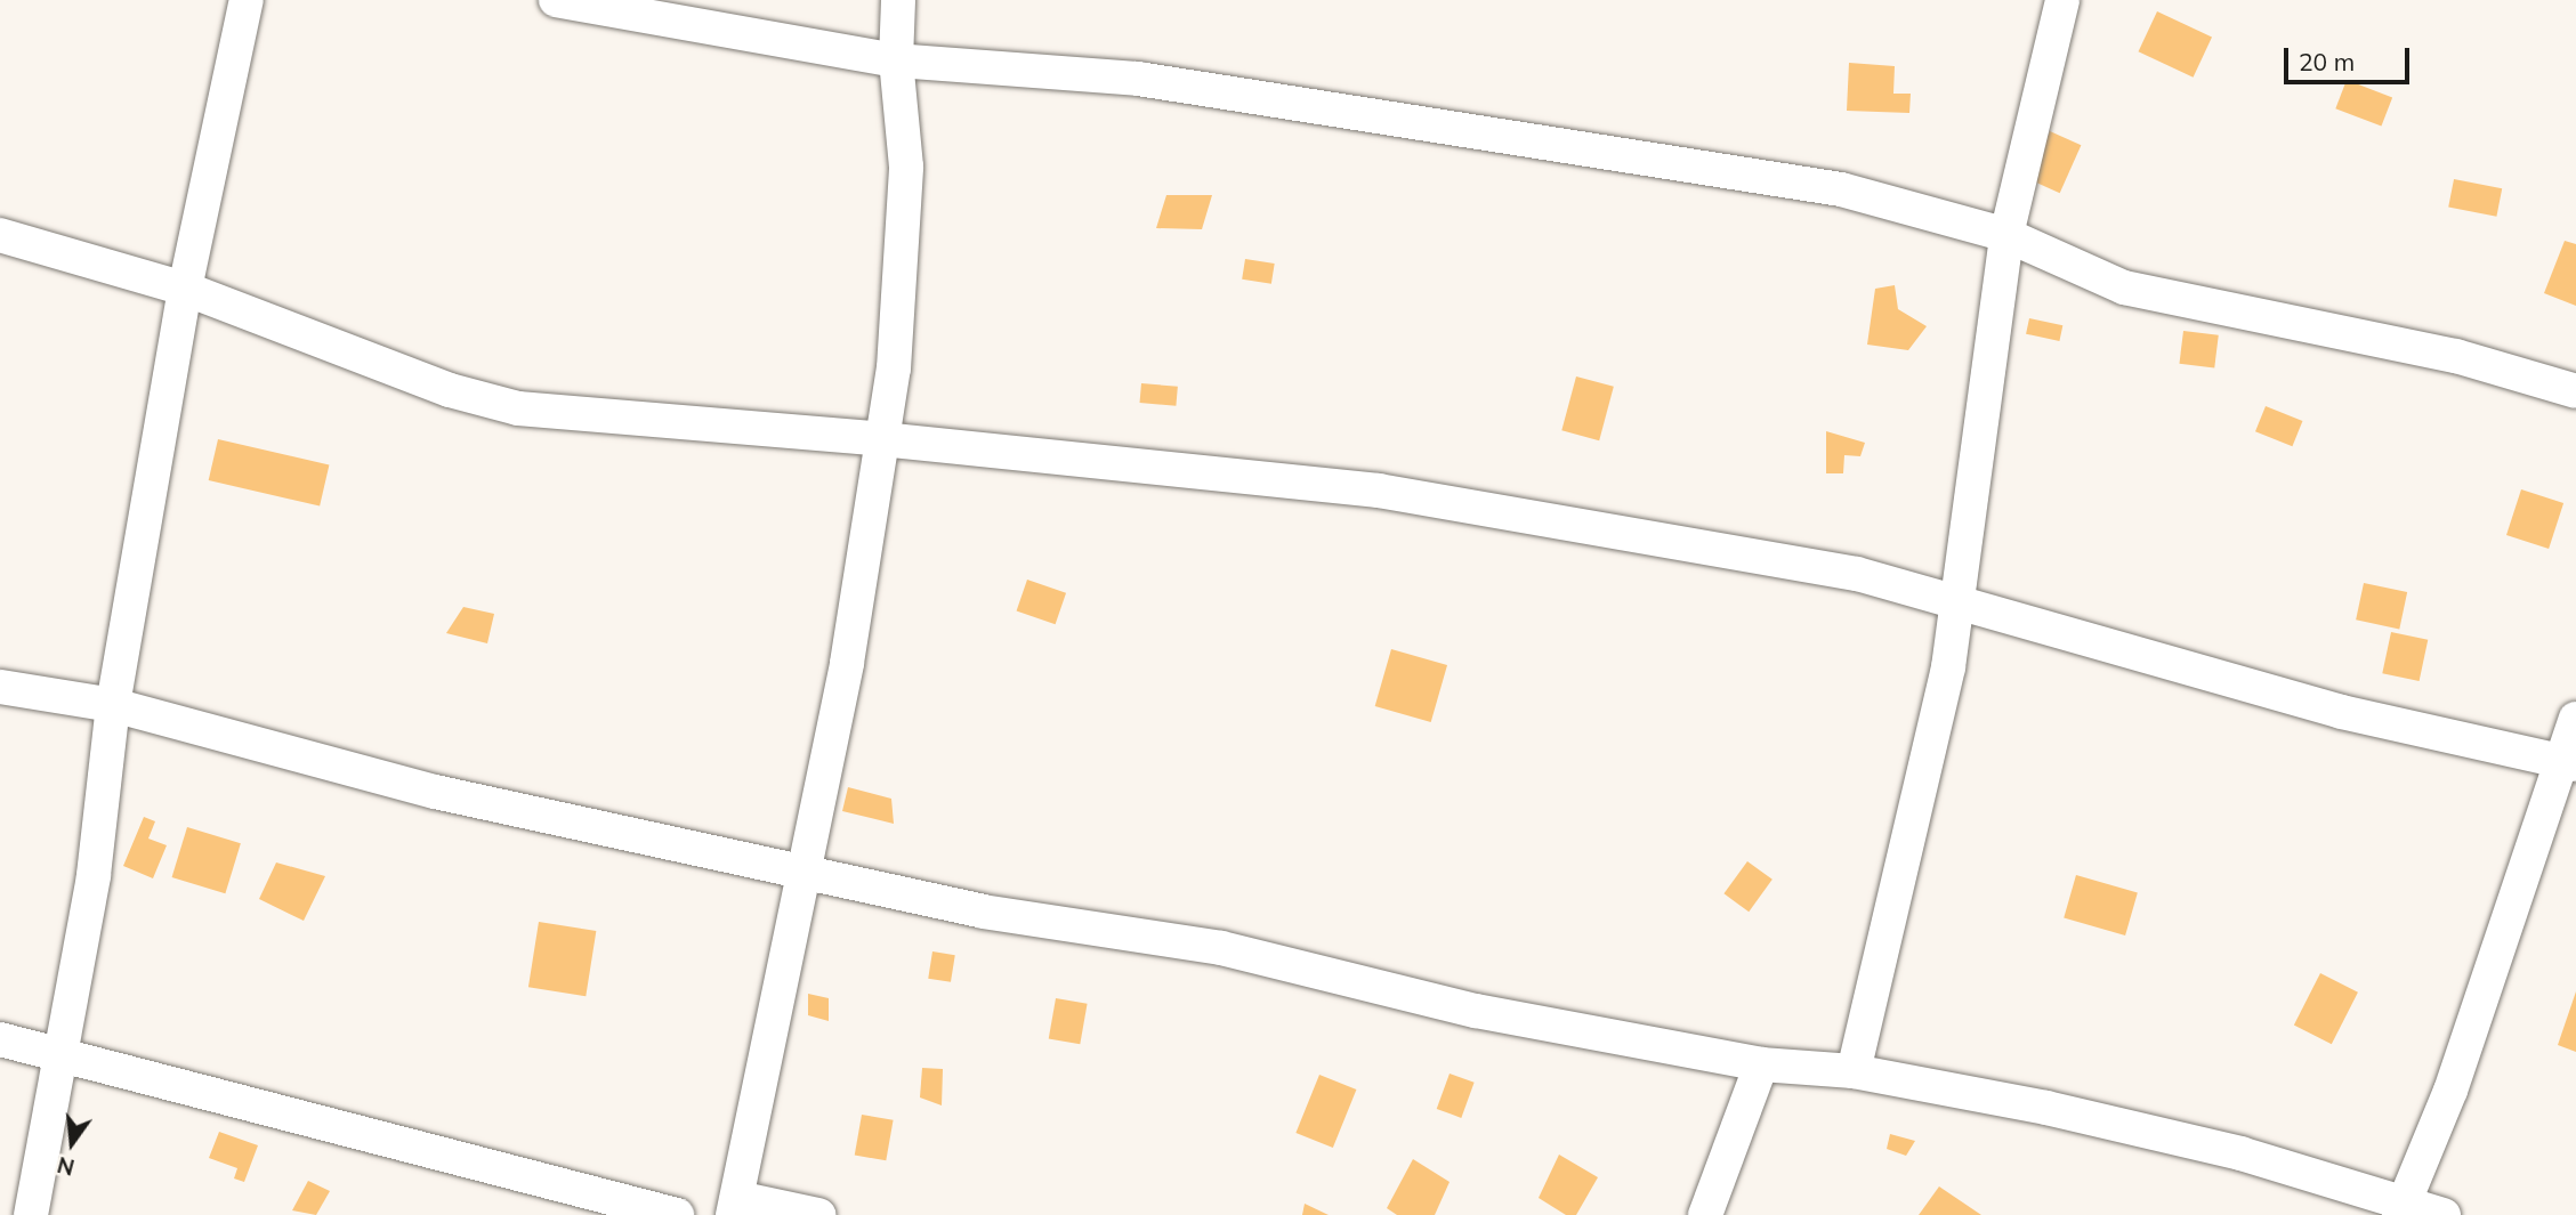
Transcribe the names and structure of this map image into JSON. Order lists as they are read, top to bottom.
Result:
{
  "scale_bar": "20 m",
  "north": "bottom"
}
